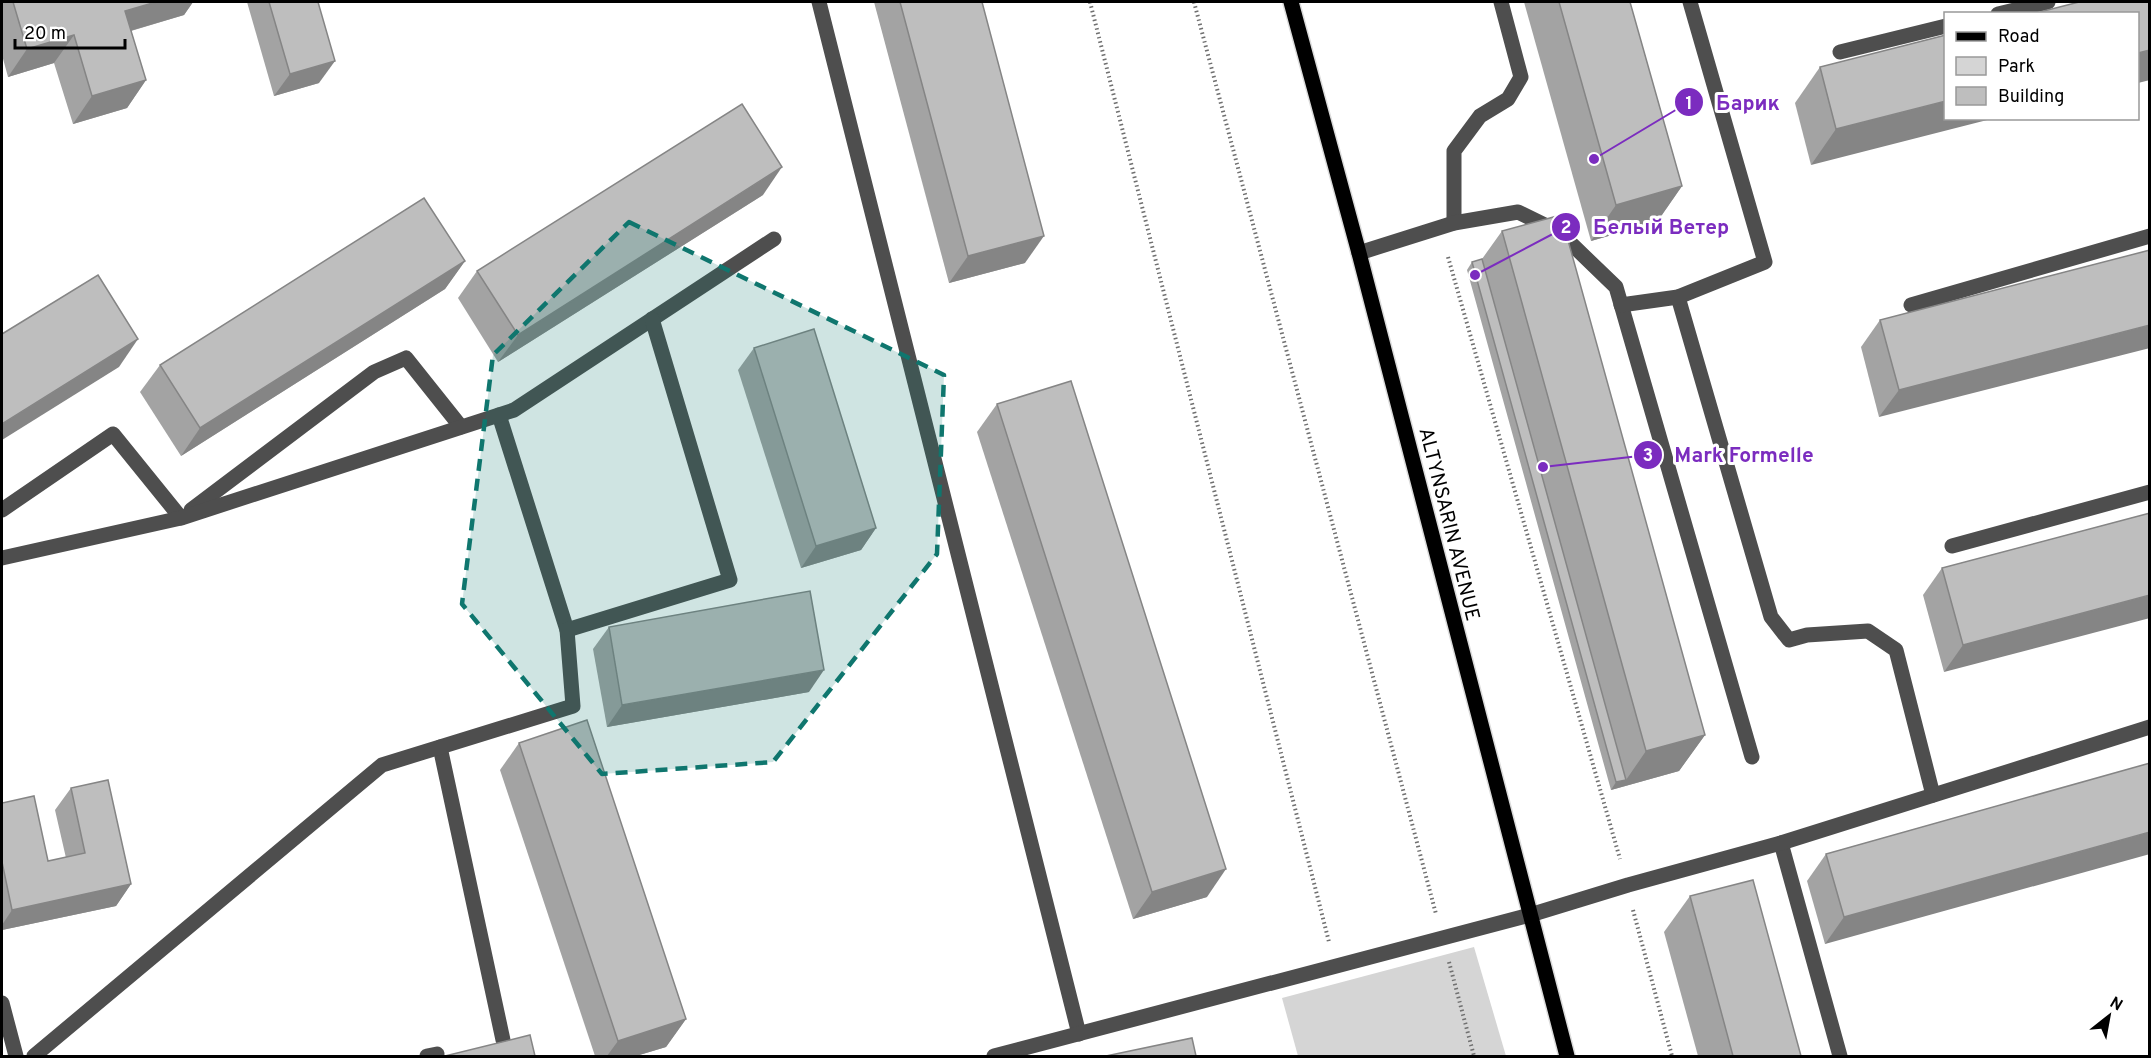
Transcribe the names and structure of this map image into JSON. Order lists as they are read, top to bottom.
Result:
{
  "streets": {
    "main road": ["ALTYNSARIN AVENUE"]
  },
  "places": ["Барик", "Белый Ветер", "Mark Formelle"],
  "legend": ["Road", "Park", "Building"],
  "scale_bar": "20 m",
  "north": "top right"
}
